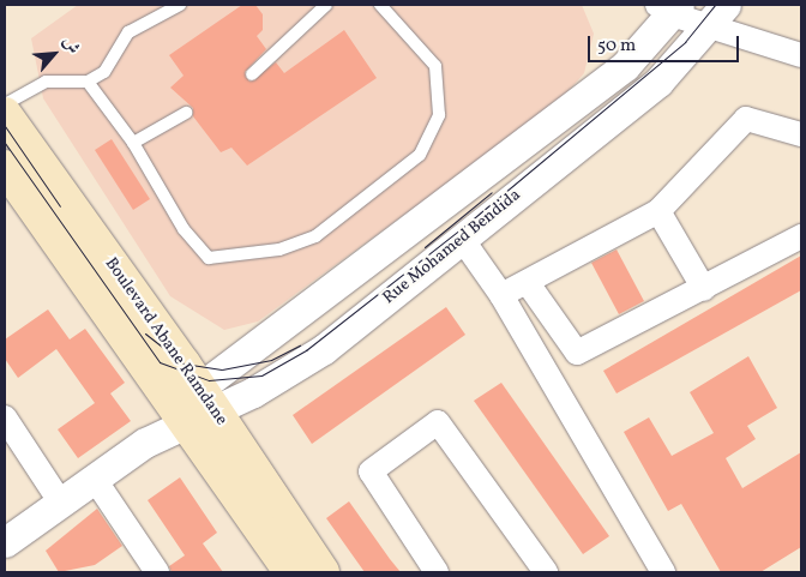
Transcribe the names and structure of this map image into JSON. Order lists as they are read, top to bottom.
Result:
{
  "streets": {
    "main road": ["Boulevard Abane Ramdane"],
    "street": ["Rue Mohamed Bendida"]
  },
  "crossings": [
    ["Rue Mohamed Bendida", "Boulevard Abane Ramdane"]
  ],
  "scale_bar": "50 m",
  "north": "top right"
}
